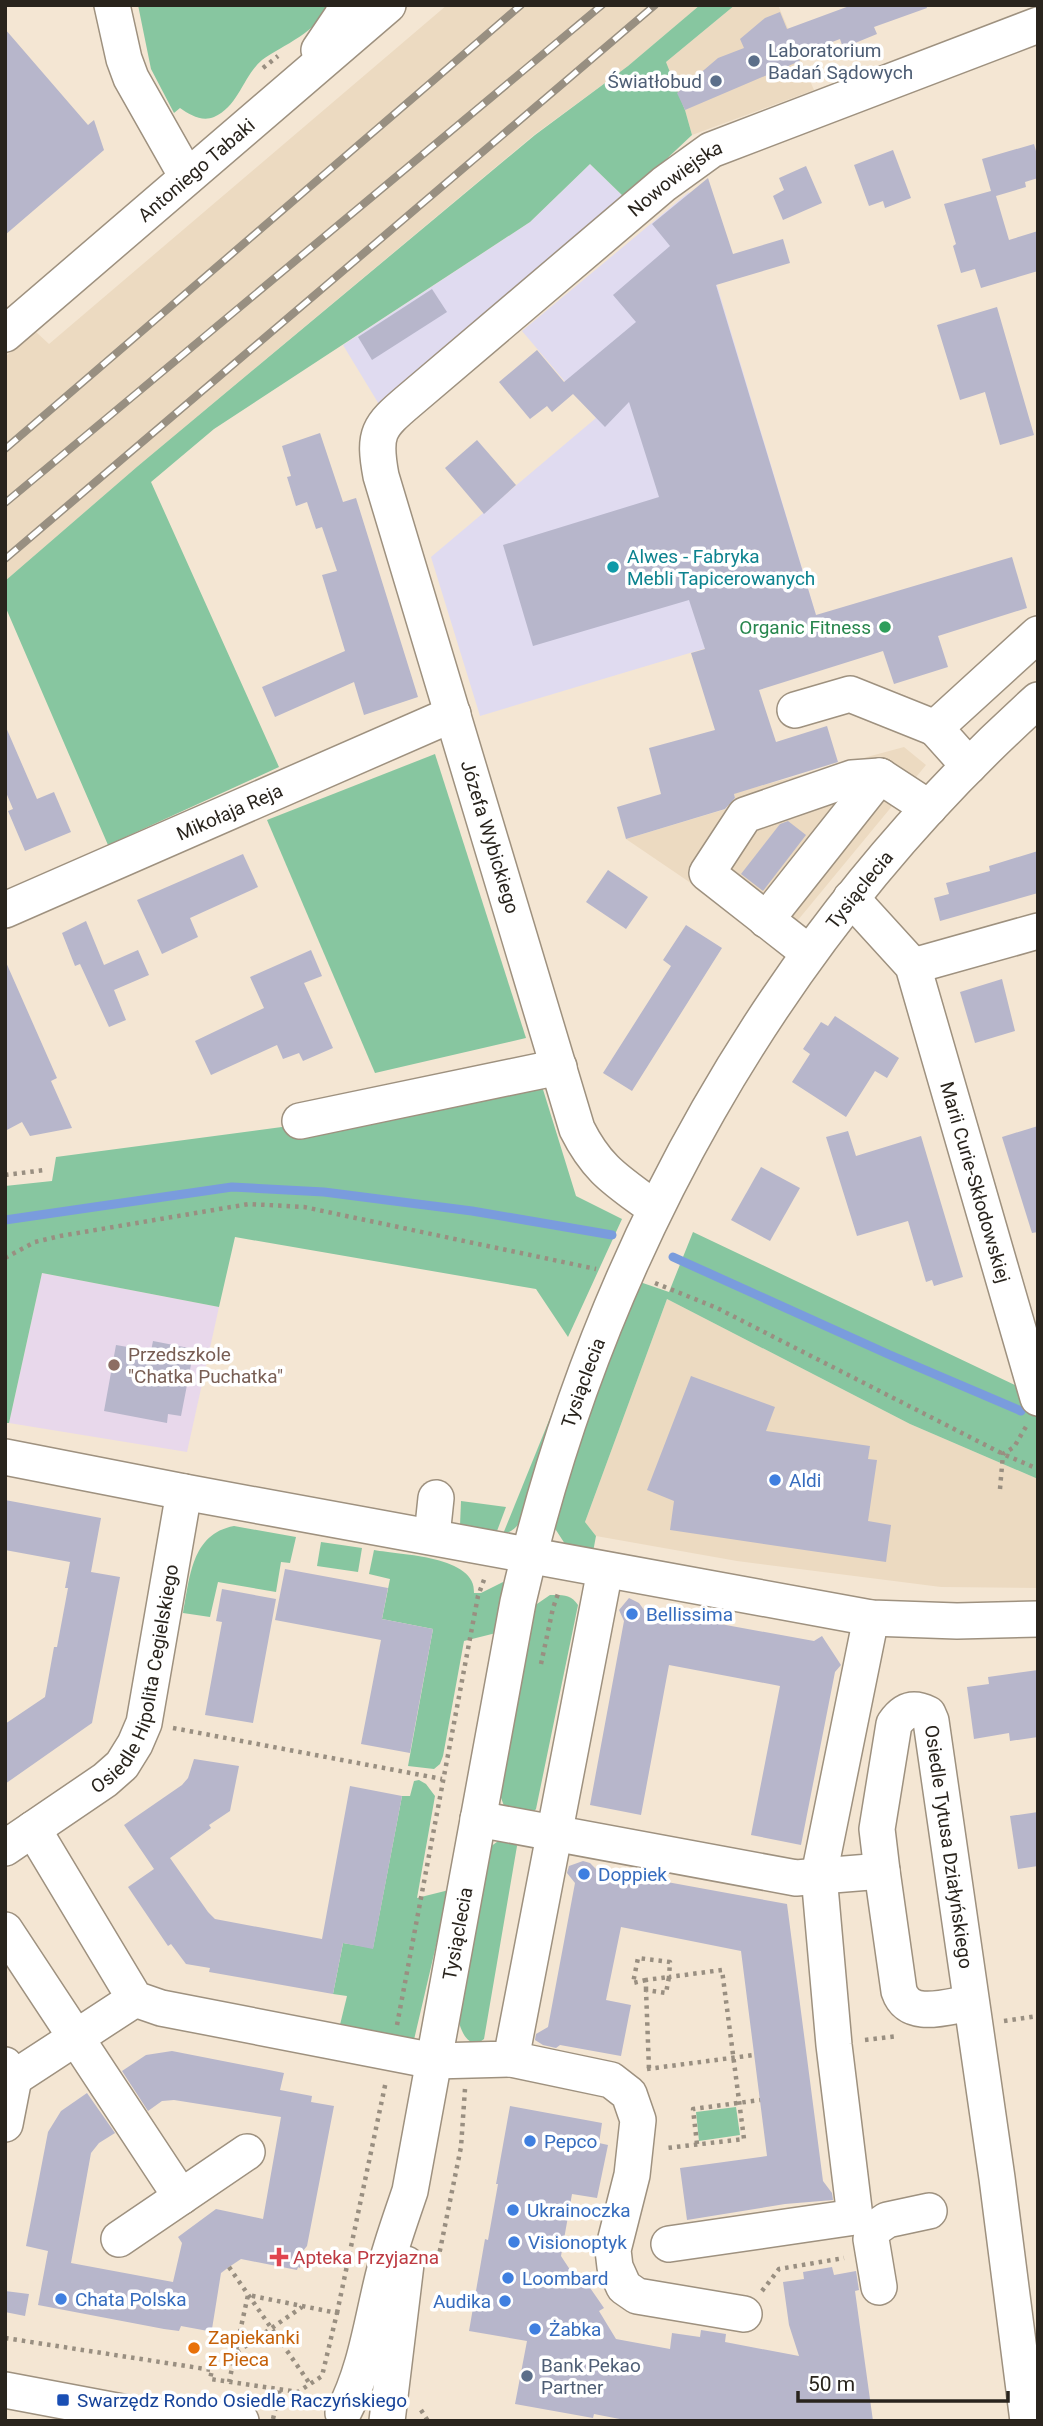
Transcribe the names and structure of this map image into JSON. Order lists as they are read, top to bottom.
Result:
{
  "streets": {
    "street": [
      "Antoniego Tabaki",
      "Nowowiejska",
      "Mikołaja Reja",
      "Józefa Wybickiego",
      "Tysiąclecia",
      "Marii Curie-Skłodowskiej",
      "Osiedle Hipolita Cegielskiego",
      "Osiedle Tytusa Działyńskiego"
    ]
  },
  "crossings": [
    ["Nowowiejska", "Józefa Wybickiego"],
    ["Mikołaja Reja", "Józefa Wybickiego"],
    ["Józefa Wybickiego", "Tysiąclecia"],
    ["Tysiąclecia", "Marii Curie-Skłodowskiej"]
  ],
  "places": {
    "other": [
      "Laboratorium Badań Sądowych",
      "Światłobud",
      "Alwes - Fabryka Mebli Tapicerowanych",
      "Organic Fitness",
      "Przedszkole \"Chatka Puchatka\"",
      "Aldi",
      "Bellissima",
      "Doppiek",
      "Pepco",
      "Ukrainoczka",
      "Visionoptyk",
      "Loombard",
      "Chata Polska",
      "Audika",
      "Żabka",
      "Zapiekanki z Pieca",
      "Bank Pekao Partner"
    ],
    "health": ["Apteka Przyjazna"],
    "transit": ["Swarzędz Rondo Osiedle Raczyńskiego"]
  },
  "scale_bar": "50 m"
}
